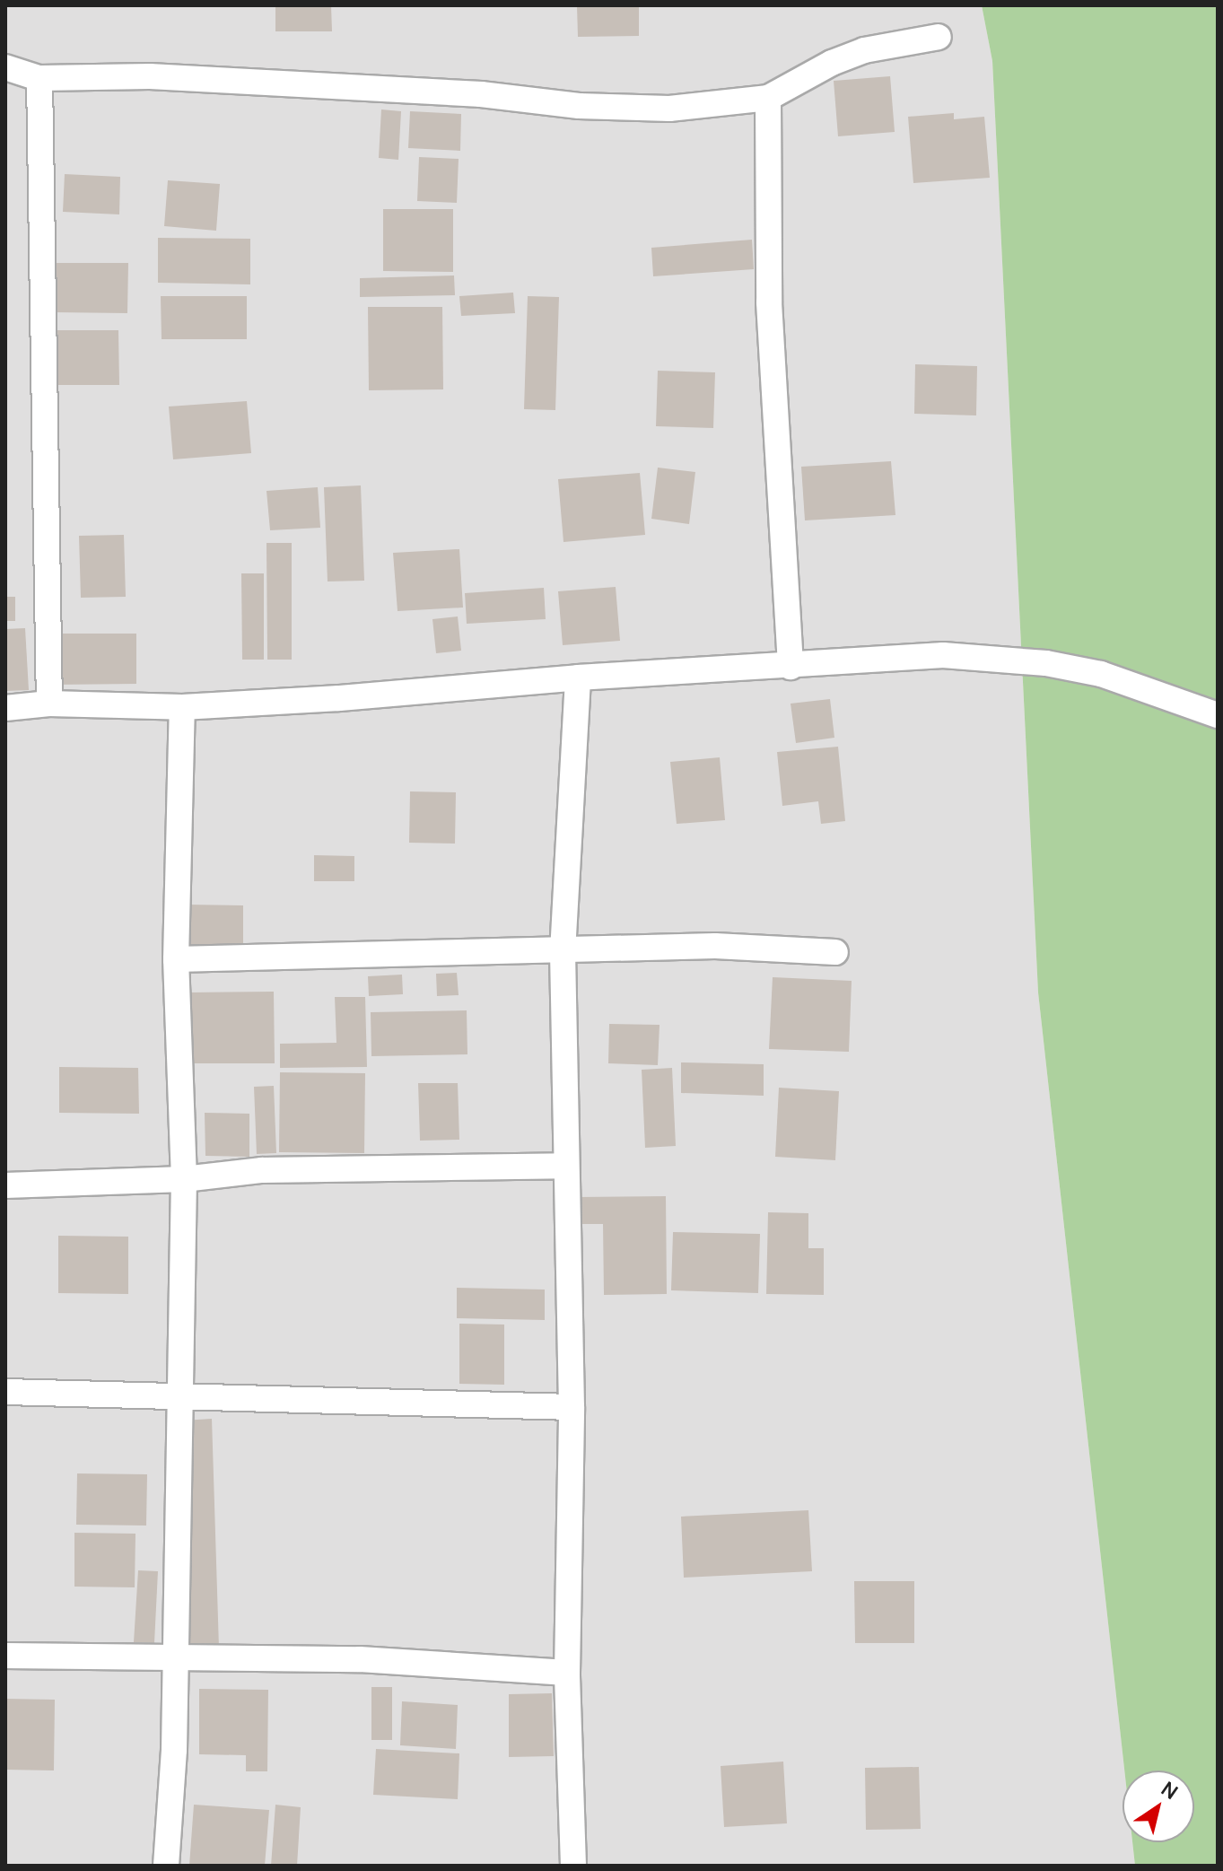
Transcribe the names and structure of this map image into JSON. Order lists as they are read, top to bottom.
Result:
{
  "north": "top right"
}
